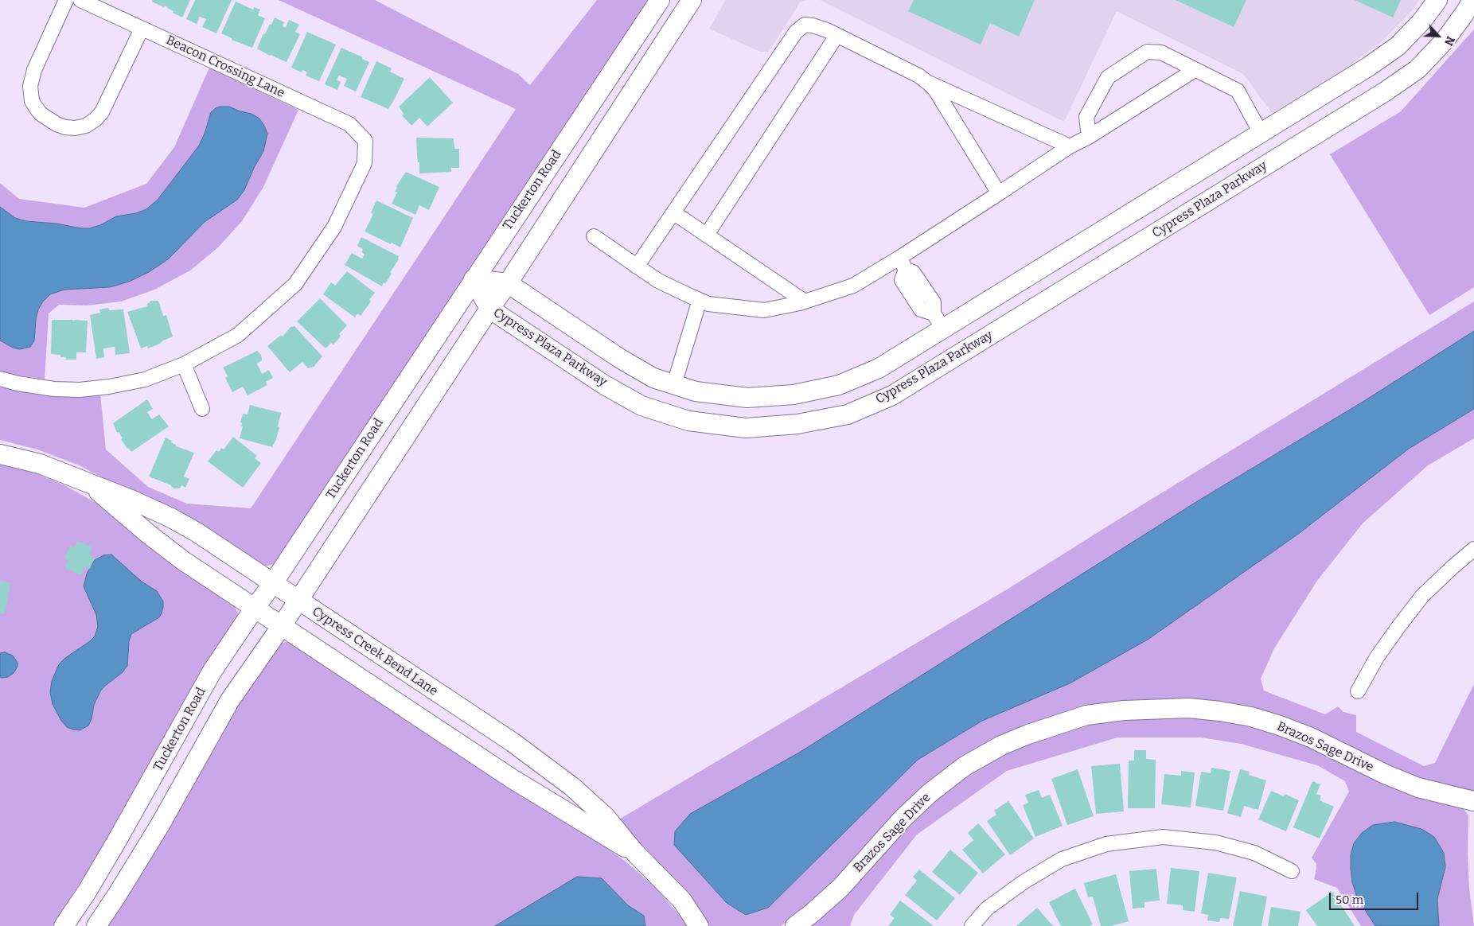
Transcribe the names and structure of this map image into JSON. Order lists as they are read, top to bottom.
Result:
{
  "streets": {
    "street": [
      "Beacon Crossing Lane",
      "Tuckerton Road",
      "Cypress Plaza Parkway",
      "Cypress Creek Bend Lane",
      "Brazos Sage Drive"
    ]
  },
  "crossings": [
    ["Tuckerton Road", "Cypress Plaza Parkway"],
    ["Tuckerton Road", "Cypress Creek Bend Lane"]
  ],
  "scale_bar": "50 m",
  "north": "bottom right"
}
